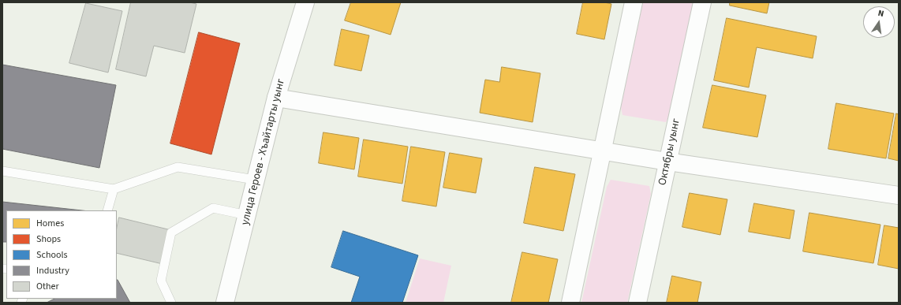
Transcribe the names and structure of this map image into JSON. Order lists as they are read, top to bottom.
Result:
{
  "streets": {
    "street": ["улица Героев - Хъайтарты уынг", "Октябры уынг"]
  },
  "legend": [
    "Homes",
    "Shops",
    "Schools",
    "Industry",
    "Other"
  ],
  "north": "top"
}
